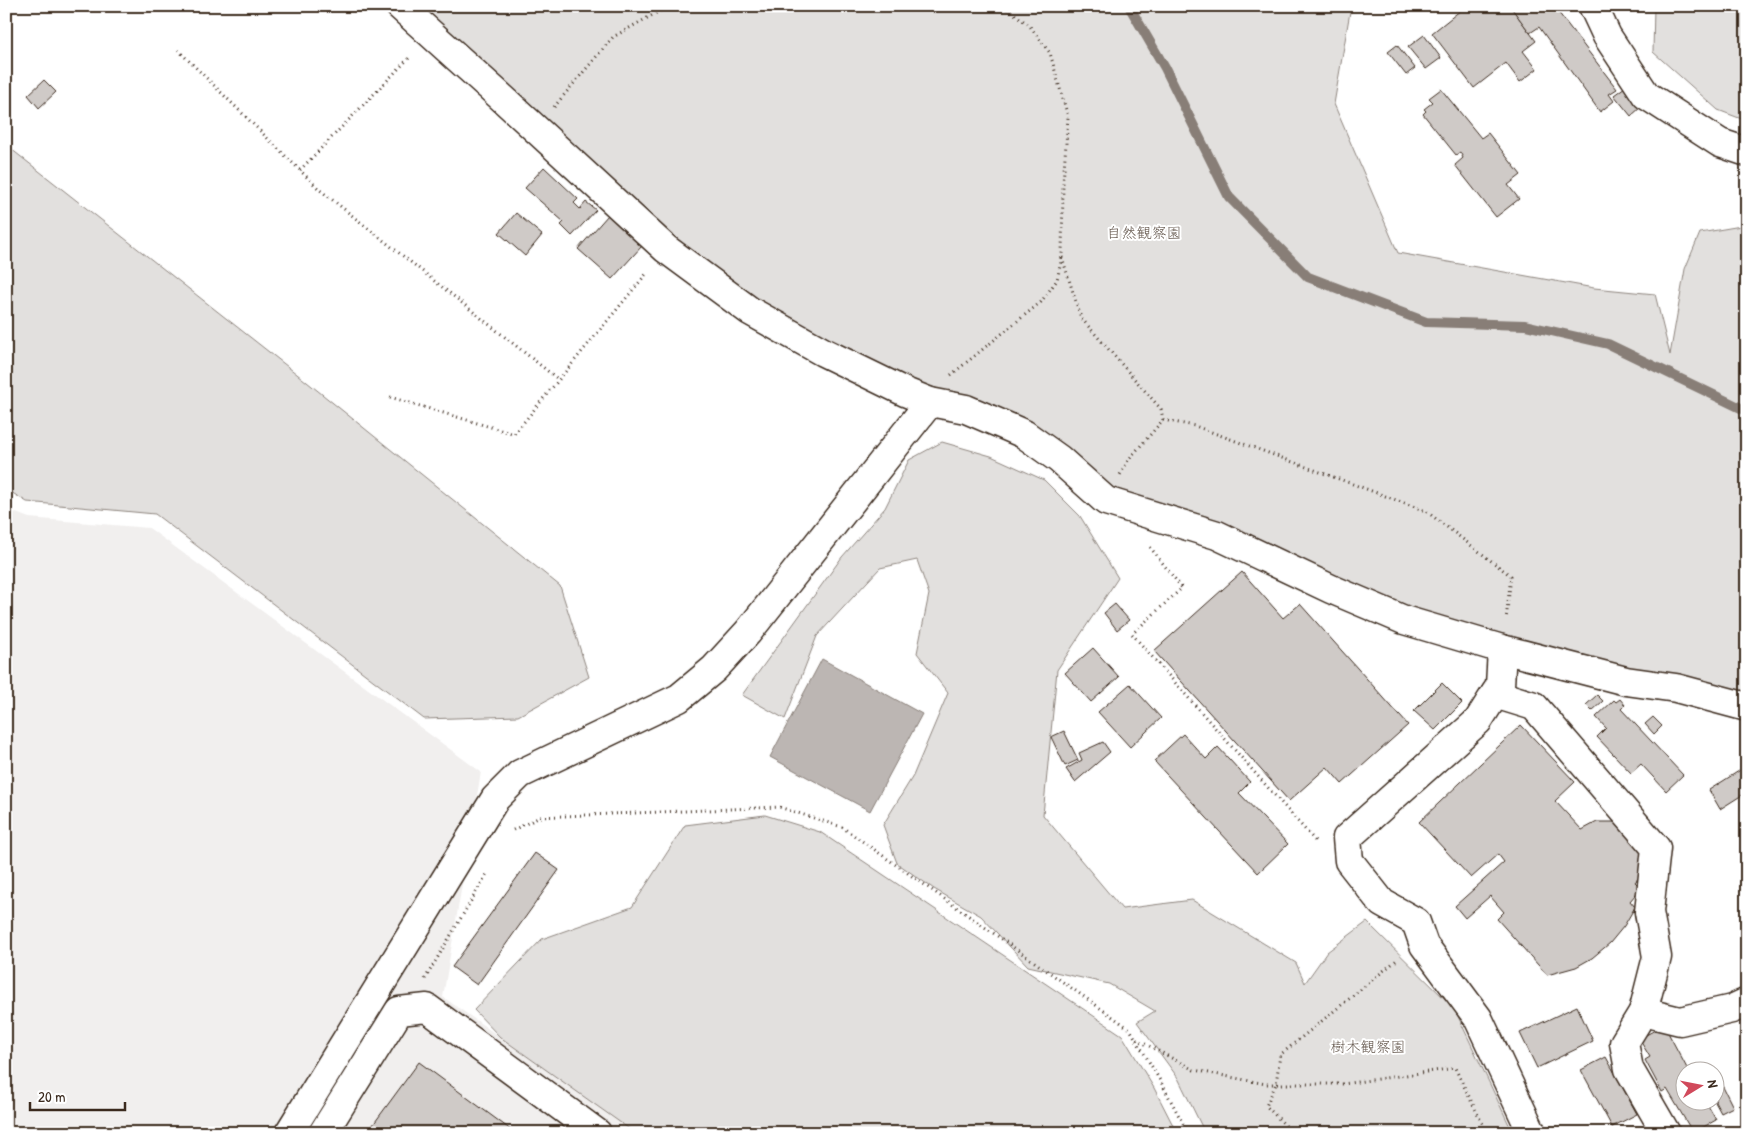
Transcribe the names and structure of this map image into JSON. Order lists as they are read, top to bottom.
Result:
{
  "parks": ["自然観察園", "樹木観察園"],
  "scale_bar": "20 m",
  "north": "right"
}
